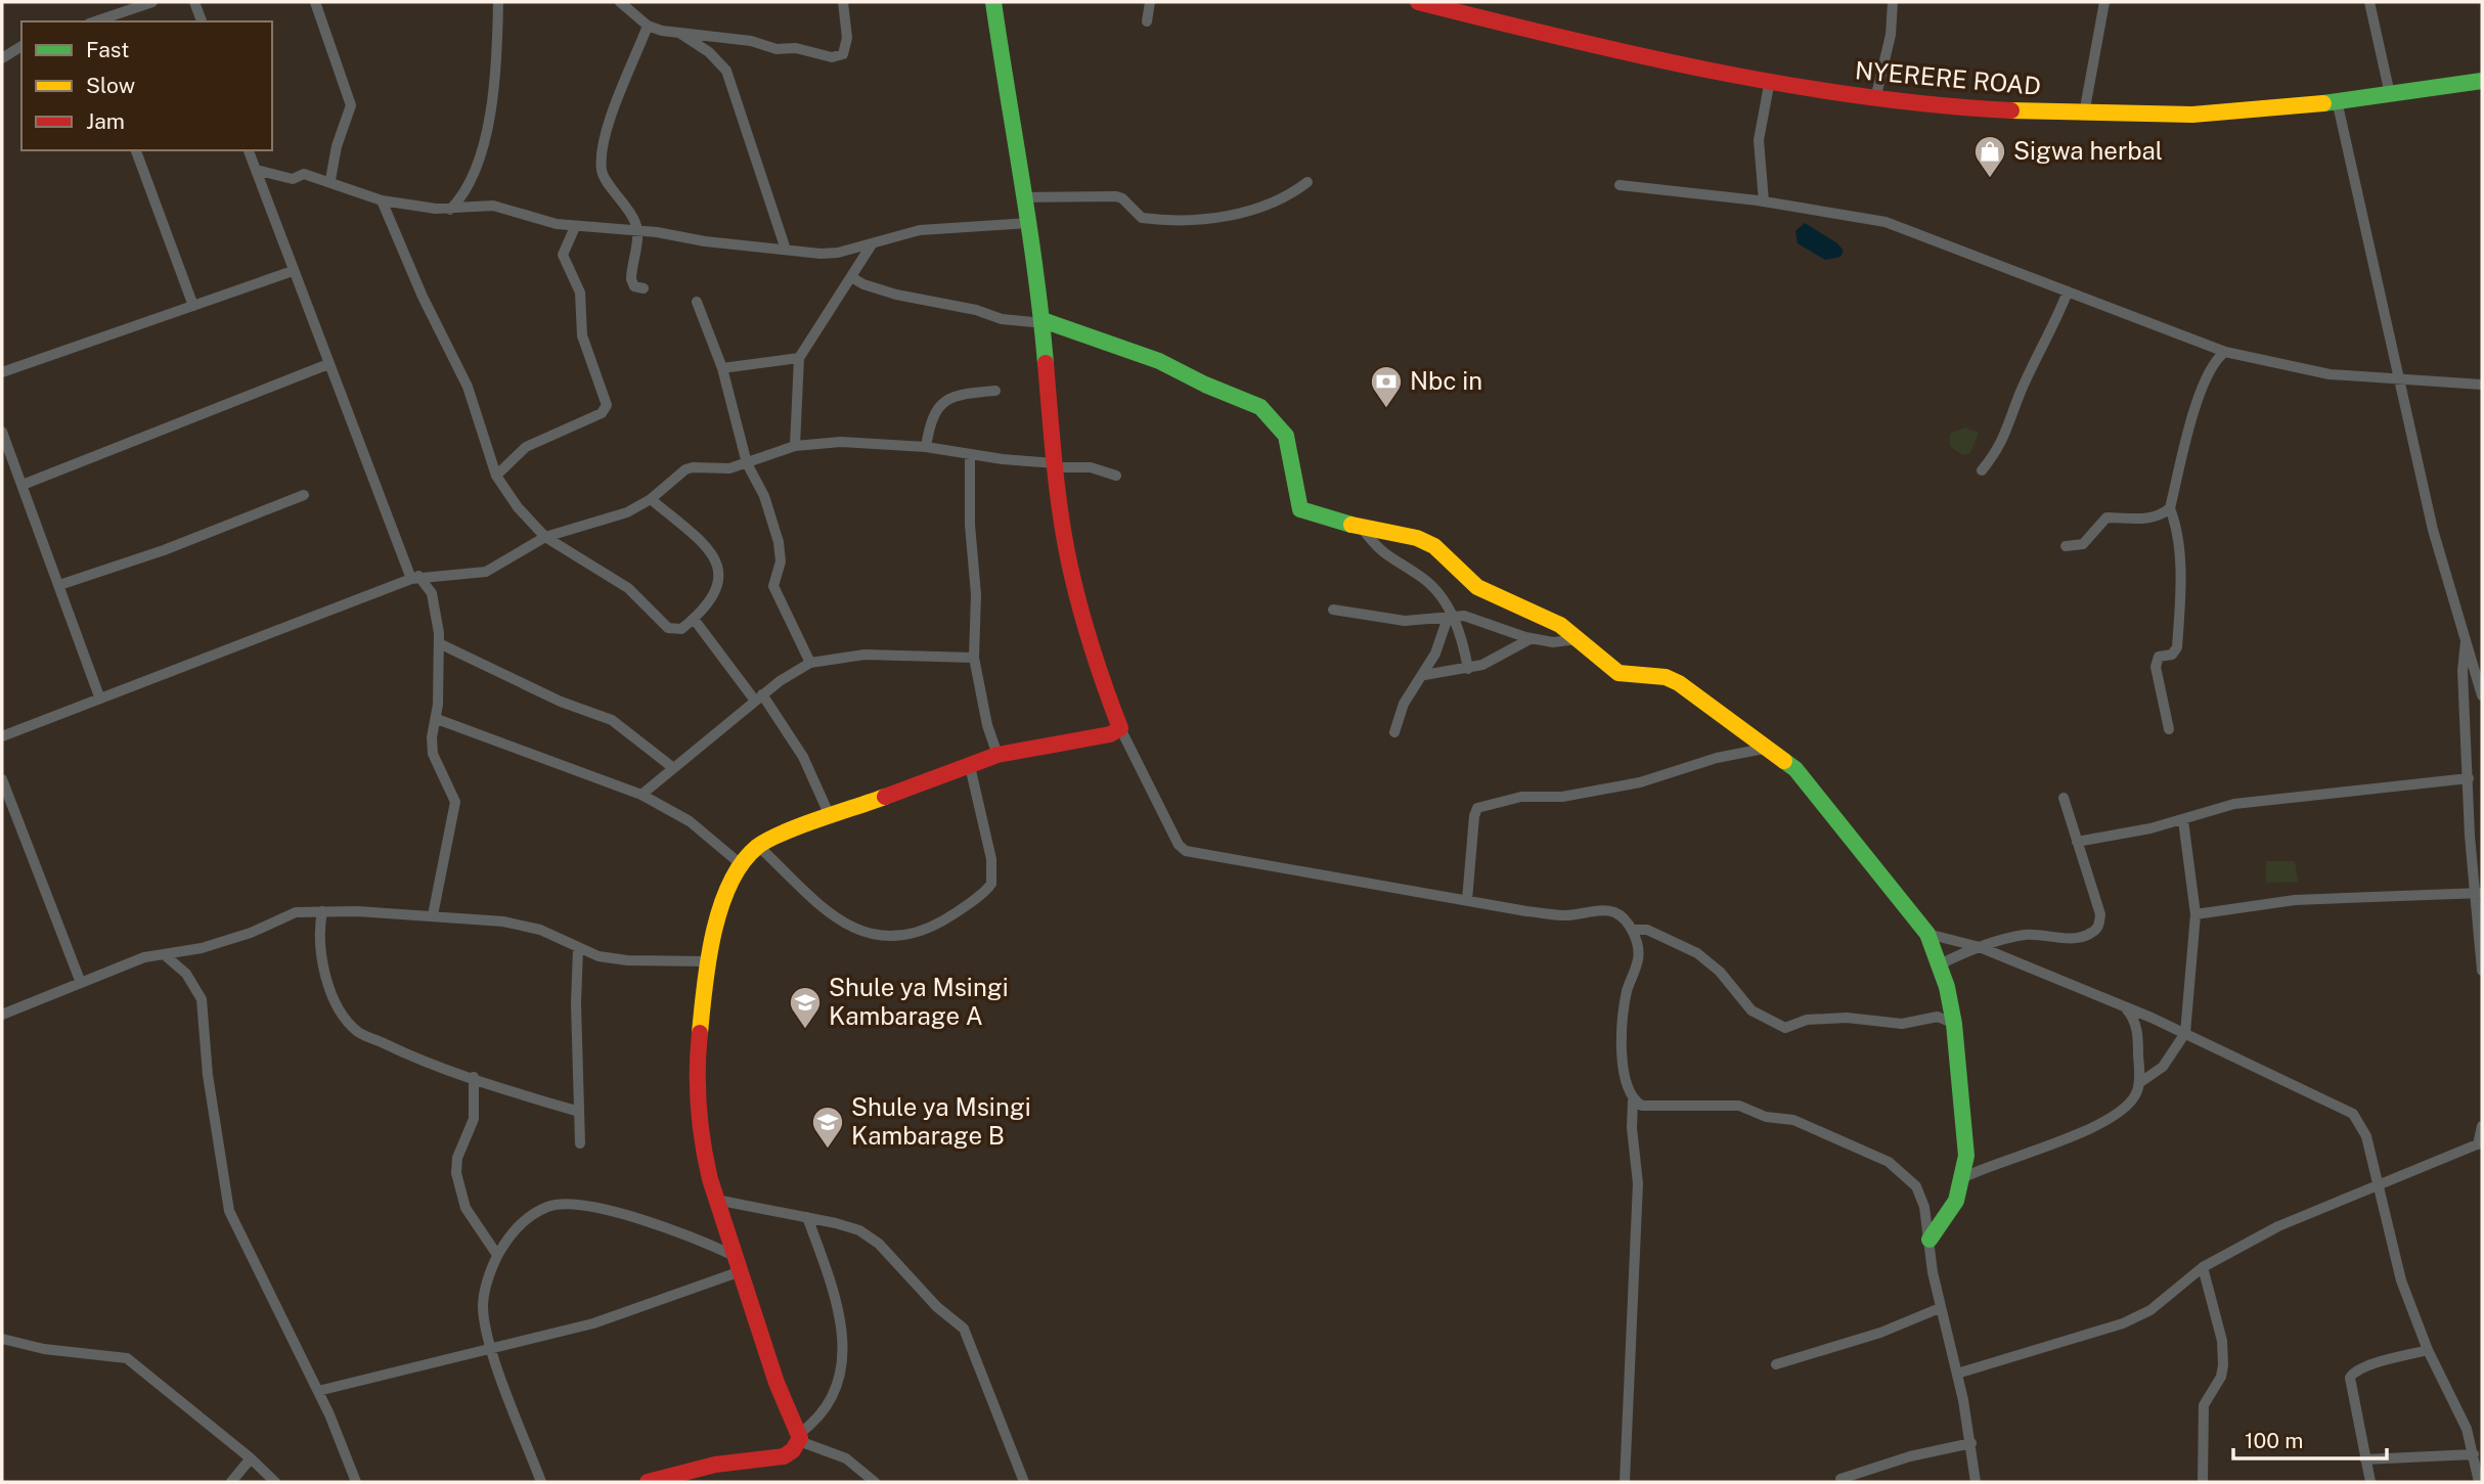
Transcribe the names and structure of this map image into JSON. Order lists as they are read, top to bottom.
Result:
{
  "streets": {
    "street": ["NYERERE ROAD"]
  },
  "places": {
    "shop": ["Sigwa herbal"],
    "bank": ["Nbc in"],
    "school or university": ["Shule ya Msingi Kambarage A", "Shule ya Msingi Kambarage B"]
  },
  "legend": ["Fast", "Slow", "Jam"],
  "scale_bar": "100 m"
}
